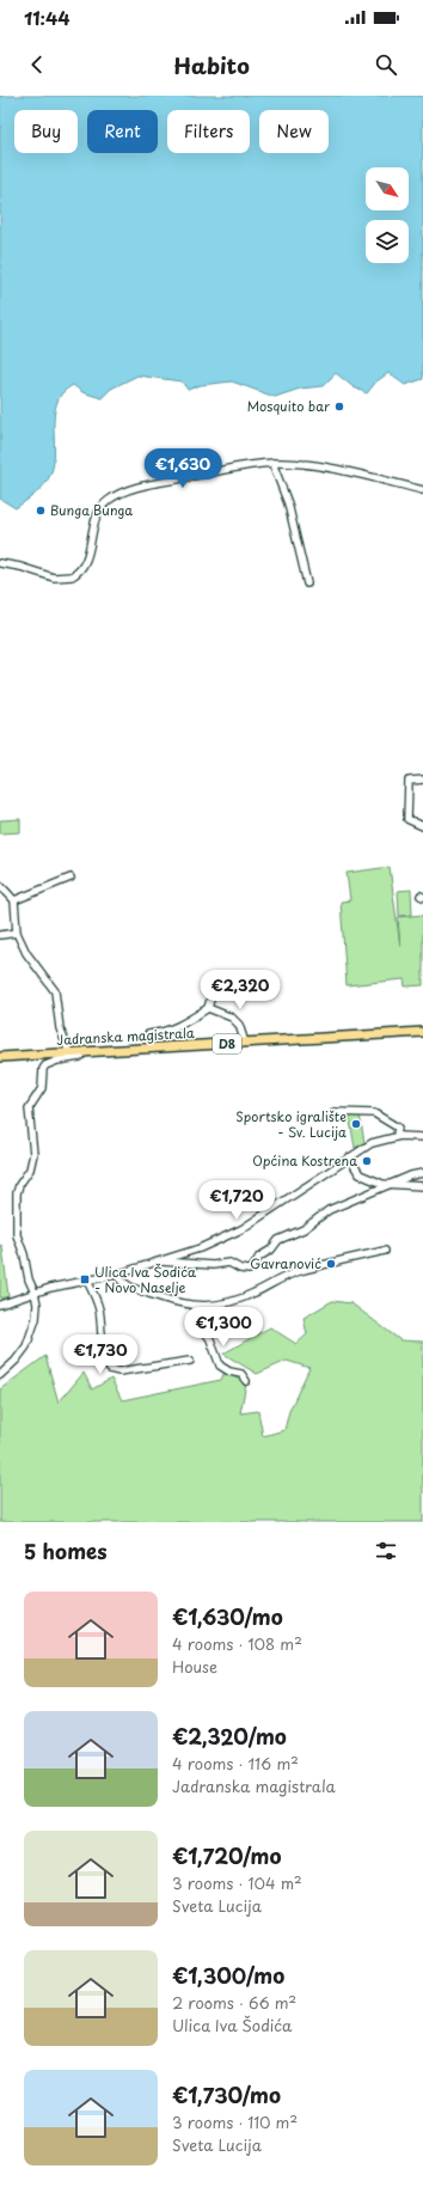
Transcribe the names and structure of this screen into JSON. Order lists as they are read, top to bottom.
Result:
{
  "streets": {
    "main road": ["Jadranska magistrala", "D8"]
  },
  "places": {
    "other": [
      "Mosquito bar",
      "Bunga Bunga",
      "Sportsko igralište - Sv. Lucija",
      "Općina Kostrena",
      "Gavranović"
    ],
    "transit": ["Ulica Iva Šodića - Novo Naselje"]
  },
  "north": "bottom right",
  "page": {
    "status": "11:44",
    "header": "Habito",
    "chip": [
      "Buy",
      "Rent",
      "Filters",
      "New"
    ],
    "price": [
      "€1,630",
      "€2,320",
      "€1,720",
      "€1,300",
      "€1,730"
    ],
    "heading": "5 homes",
    "list": [
      {
        "name": "€1,630/mo",
        "note": "4 rooms · 108 m² · House"
      },
      {
        "name": "€2,320/mo",
        "note": "4 rooms · 116 m² · Jadranska magistrala"
      },
      {
        "name": "€1,720/mo",
        "note": "3 rooms · 104 m² · Sveta Lucija"
      },
      {
        "name": "€1,300/mo",
        "note": "2 rooms · 66 m² · Ulica Iva Šodića"
      },
      {
        "name": "€1,730/mo",
        "note": "3 rooms · 110 m² · Sveta Lucija"
      }
    ]
  }
}
